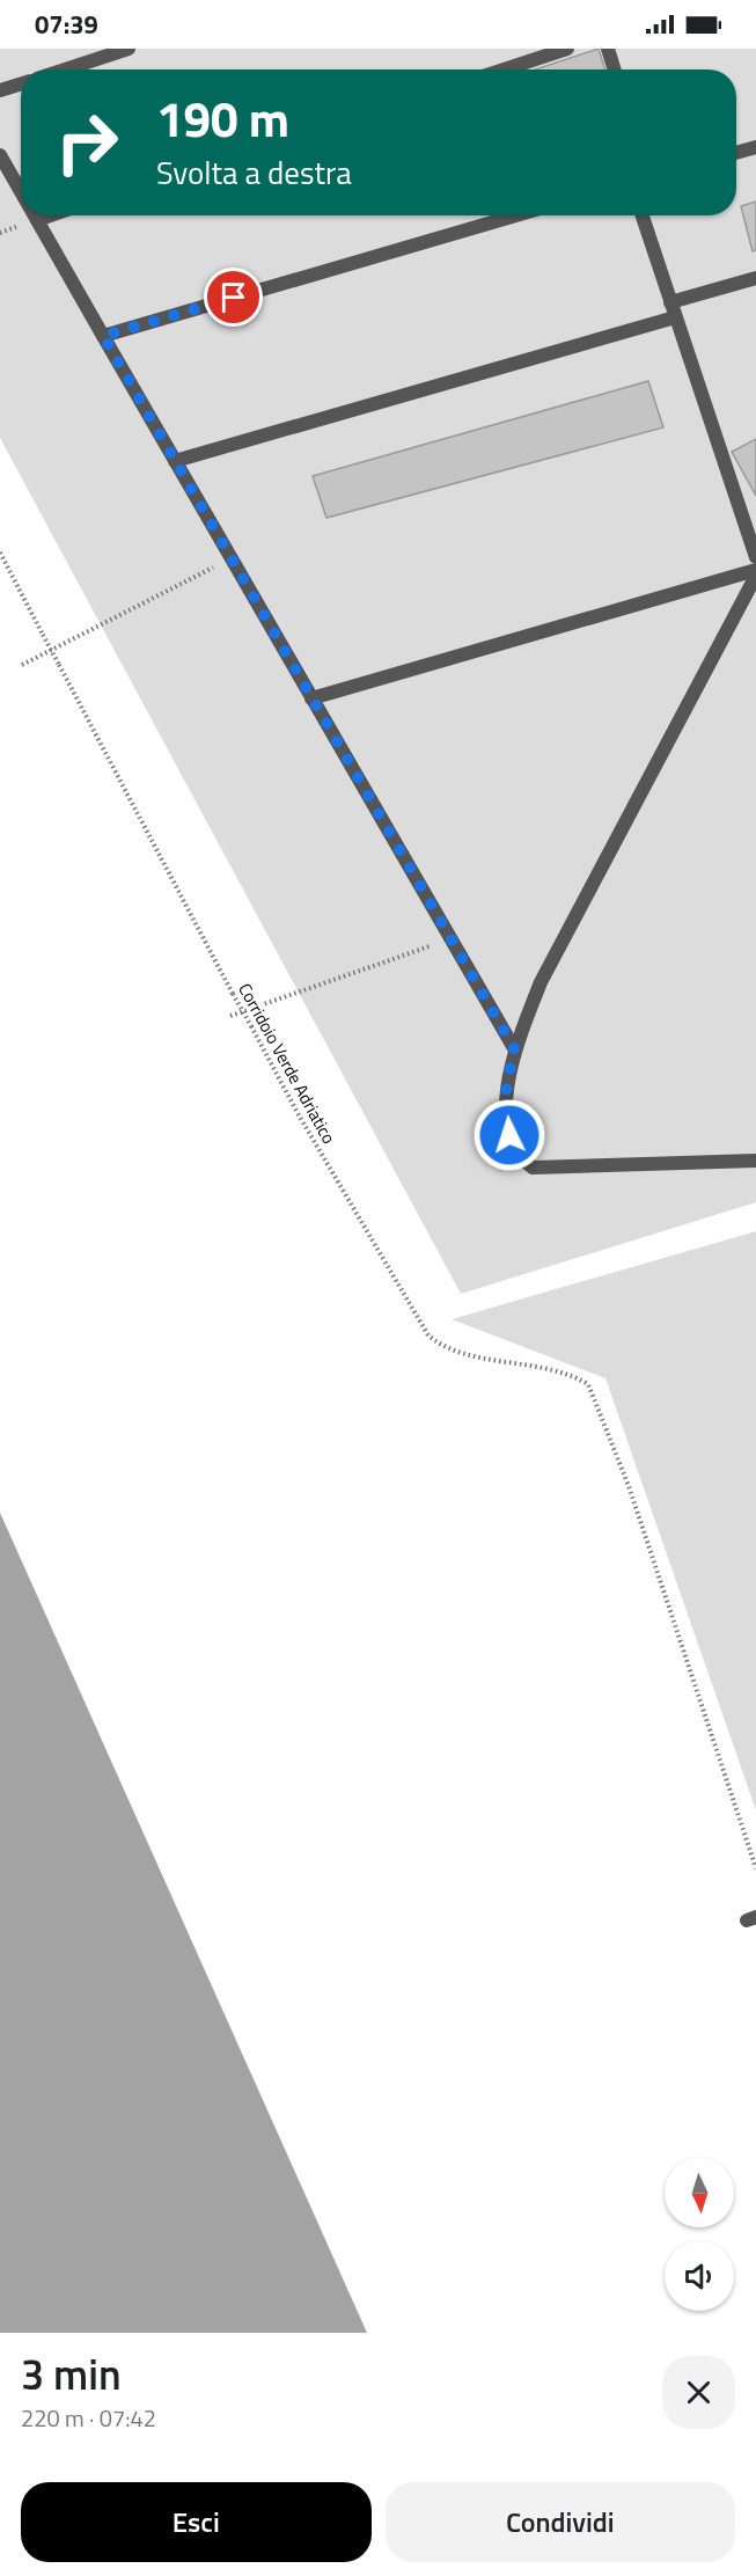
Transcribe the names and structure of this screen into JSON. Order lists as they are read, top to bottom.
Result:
{
  "streets": {
    "path": ["Corridoio Verde Adriatico"]
  },
  "north": "bottom",
  "page": {
    "status": "07:39",
    "turn": ["190 m", "Svolta a destra"],
    "heading": ["3 min", "220 m · 07:42"],
    "buttons": ["Esci", "Condividi"]
  }
}
